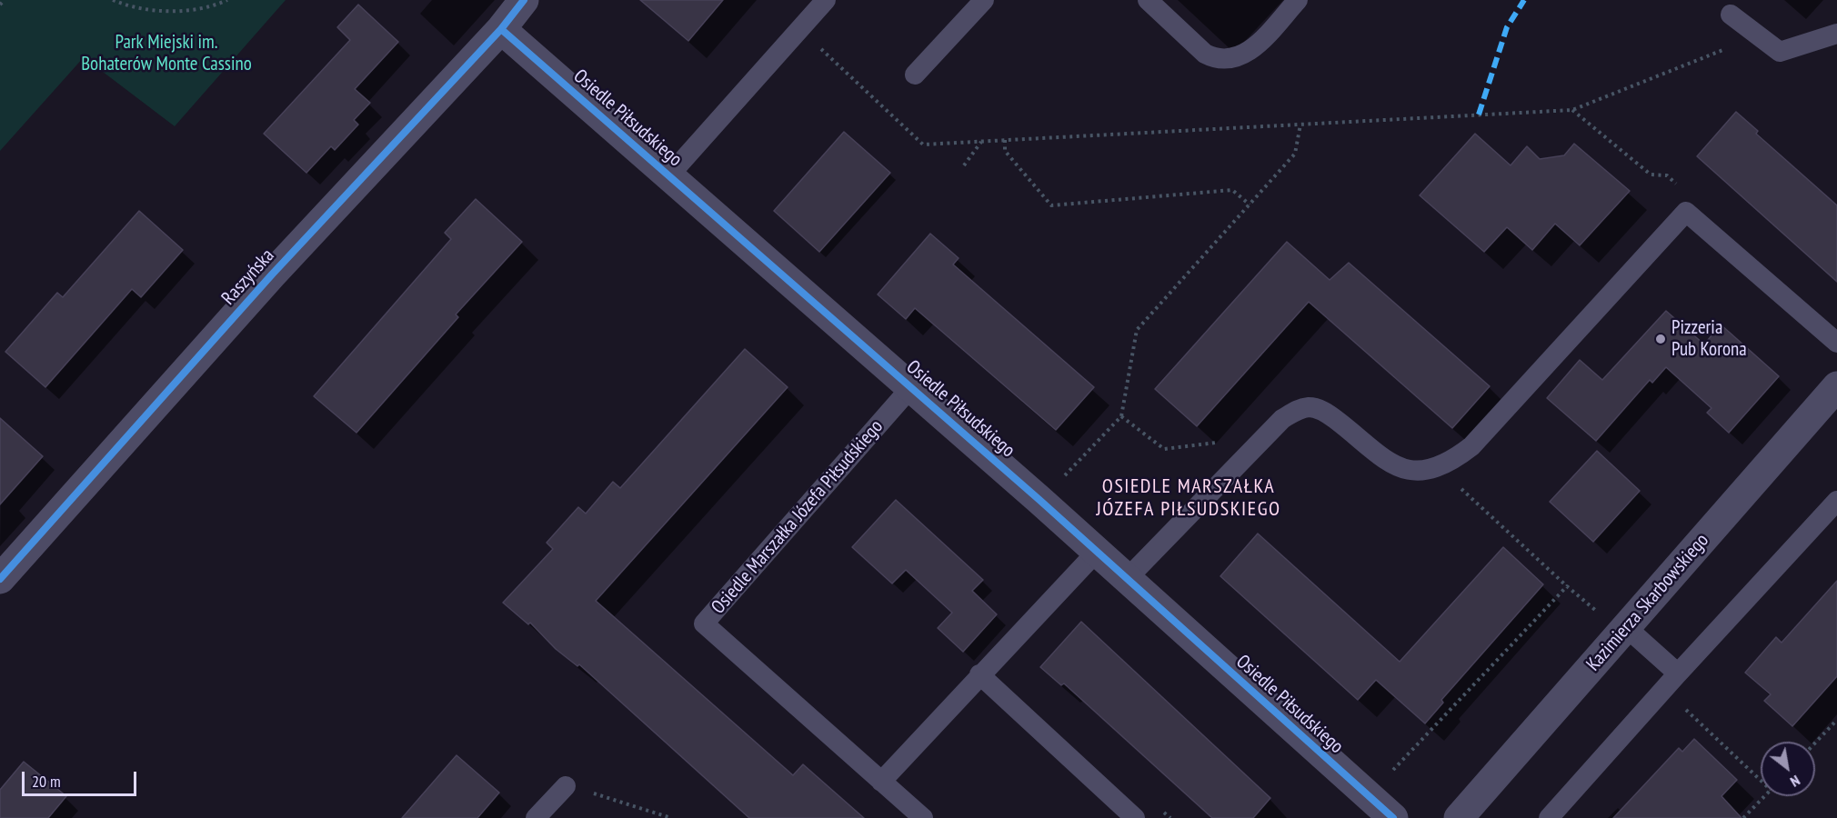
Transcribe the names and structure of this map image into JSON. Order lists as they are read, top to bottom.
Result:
{
  "streets": {
    "street": ["Osiedle Piłsudskiego", "Raszyńska", "Kazimierza Skarbowskiego"],
    "lane": ["Osiedle Marszałka Józefa Piłsudskiego"]
  },
  "crossings": [
    ["Osiedle Piłsudskiego", "Raszyńska"],
    ["Osiedle Piłsudskiego", "Osiedle Marszałka Józefa Piłsudskiego"]
  ],
  "districts": ["OSIEDLE MARSZAŁKA JÓZEFA PIŁSUDSKIEGO"],
  "parks": ["Park Miejski im. Bohaterów Monte Cassino"],
  "places": ["Pizzeria Pub Korona"],
  "scale_bar": "20 m",
  "north": "bottom right"
}
